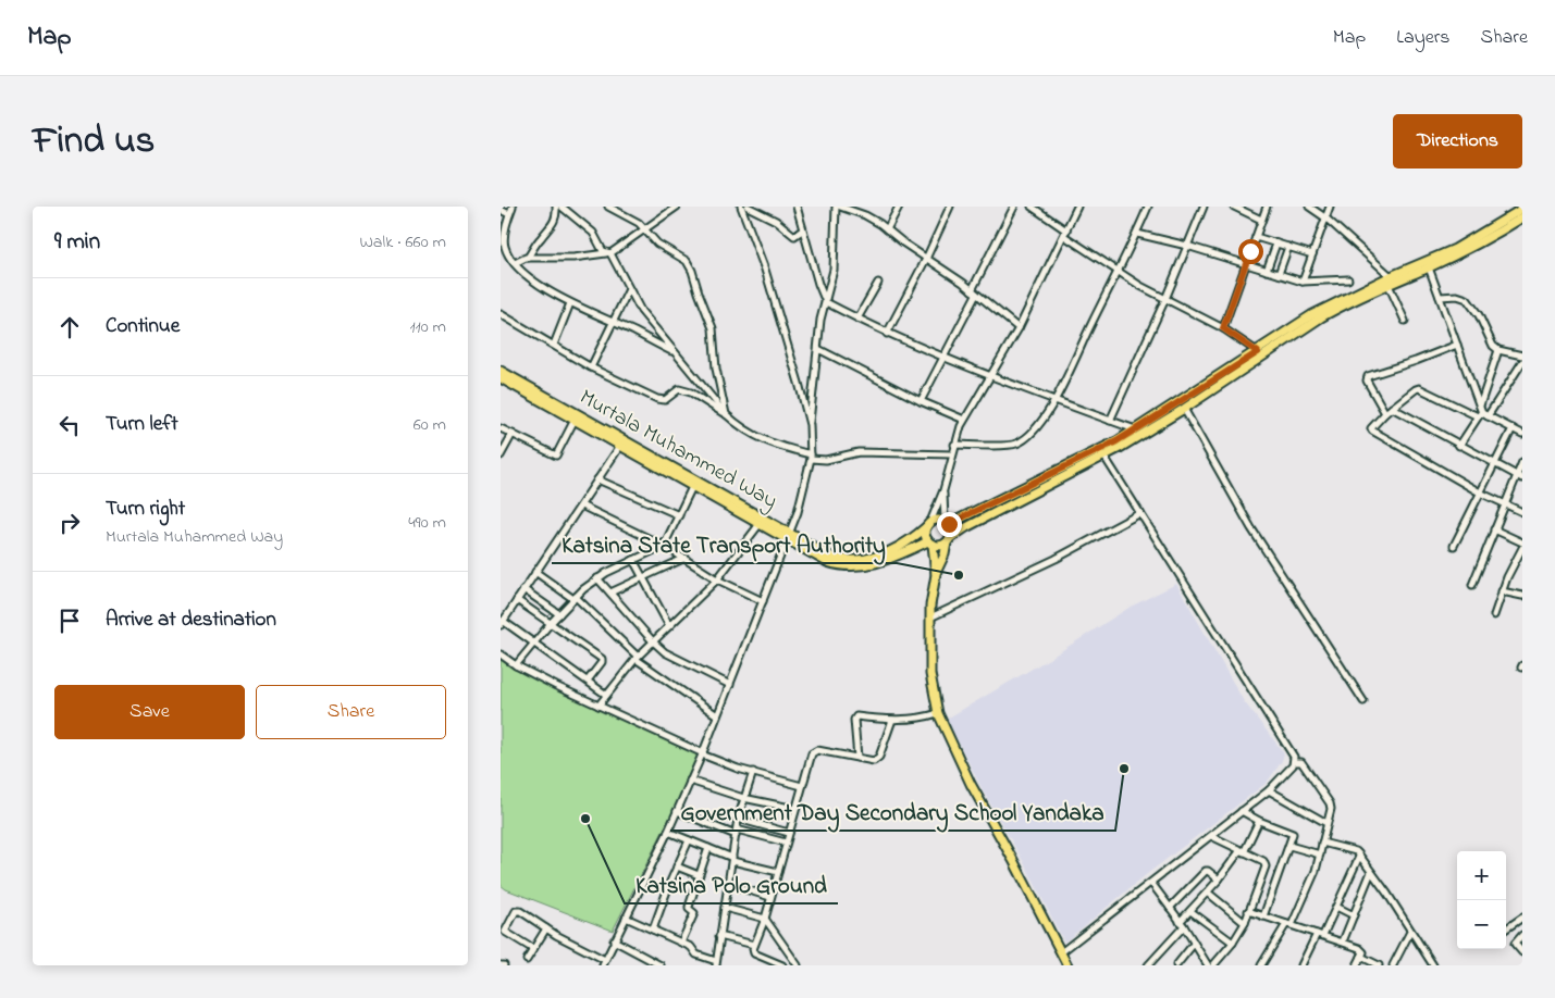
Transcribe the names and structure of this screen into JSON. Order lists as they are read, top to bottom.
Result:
{
  "streets": {
    "main road": ["Murtala Muhammed Way"]
  },
  "places": ["Katsina State Transport Authority", "Government Day Secondary School Yandaka", "Katsina Polo Ground"],
  "page": {
    "header": "Map",
    "nav": ["Map", "Layers", "Share"],
    "title": "Find us",
    "buttons": [
      "Directions",
      ["Save", "Share"]
    ],
    "heading": ["9 min", "Walk · 660 m"],
    "list": [
      ["Continue", "110 m"],
      ["Turn left", "60 m"],
      ["Turn right", "Murtala Muhammed Way", "490 m"],
      "Arrive at destination"
    ],
    "map_buttons": ["+", "−"]
  }
}
